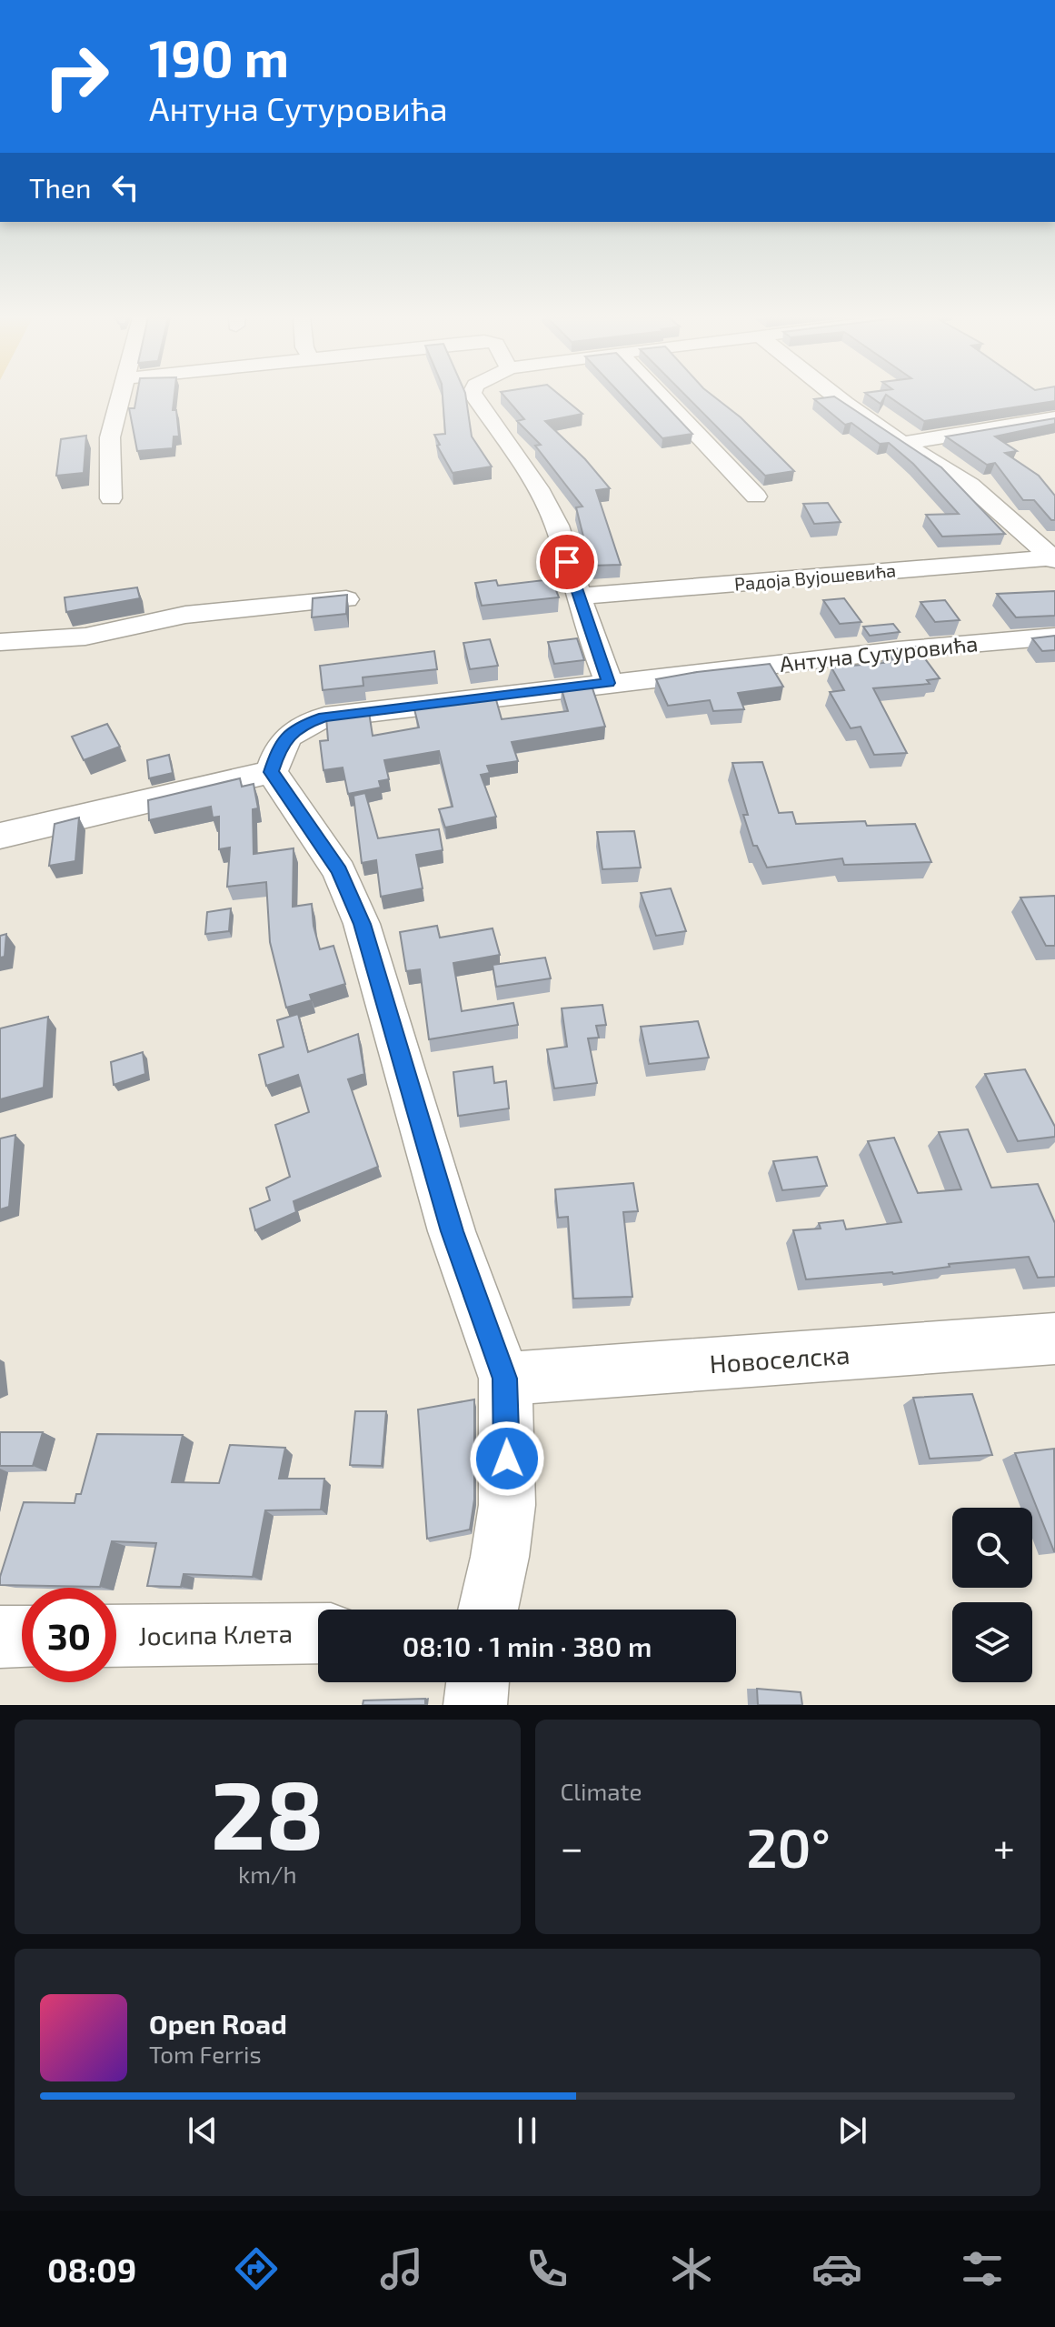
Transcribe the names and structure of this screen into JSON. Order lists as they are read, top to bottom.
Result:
{
  "streets": {
    "street": [
      "Радоја Вујошевића",
      "Антуна Сутуровића",
      "Новоселска",
      "Јосипа Клета"
    ]
  },
  "page": {
    "turn": ["190 m", "Антуна Сутуровића"],
    "then": "Then",
    "limit": "30",
    "trip": "08:10 · 1 min · 380 m",
    "tile": [
      ["28", "km/h"],
      "Climate"
    ],
    "heat": ["−", "20°", "+"],
    "song": ["Open Road", "Tom Ferris"],
    "tabs": "08:09"
  }
}
